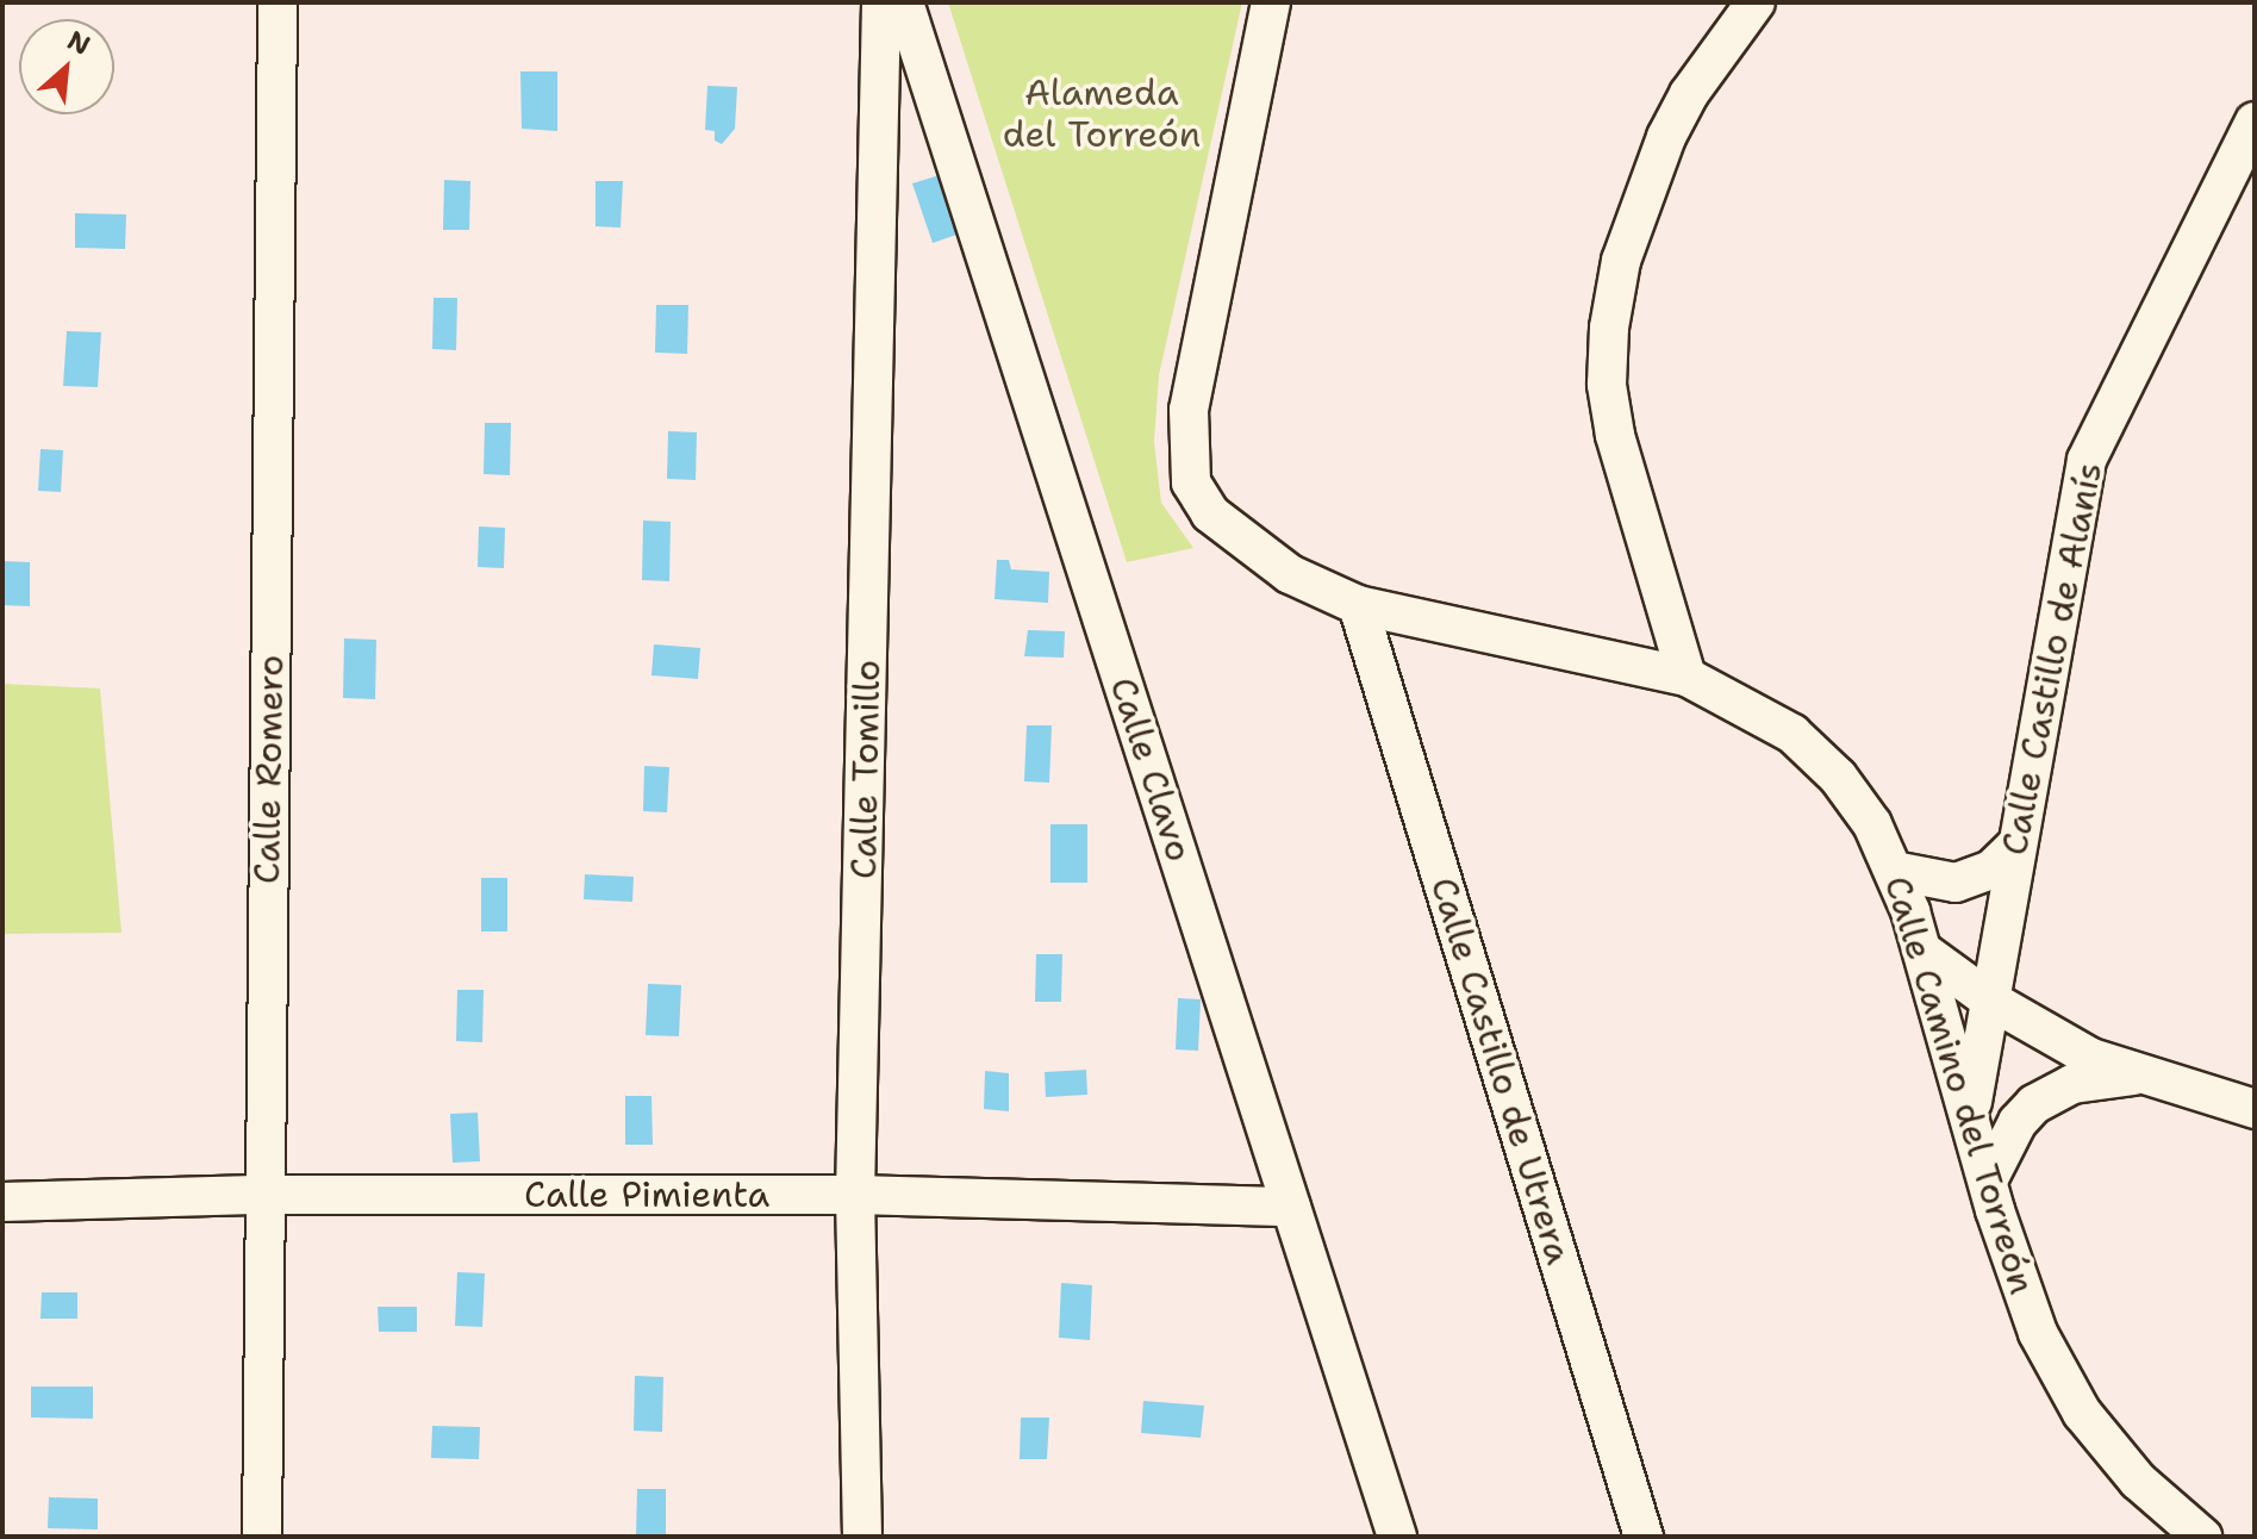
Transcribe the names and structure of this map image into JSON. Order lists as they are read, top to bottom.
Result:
{
  "streets": {
    "street": [
      "Calle Castillo de Alanís",
      "Calle Romero",
      "Calle Tomillo",
      "Calle Clavo",
      "Calle Castillo de Utrera",
      "Calle Camino del Torreón",
      "Calle Pimienta"
    ]
  },
  "crossings": [
    ["Calle Castillo de Alanís", "Calle Camino del Torreón"],
    ["Calle Romero", "Calle Pimienta"],
    ["Calle Tomillo", "Calle Pimienta"],
    ["Calle Clavo", "Calle Pimienta"],
    ["Calle Castillo de Utrera", "Calle Camino del Torreón"]
  ],
  "parks": ["Alameda del Torreón"],
  "north": "top right"
}
